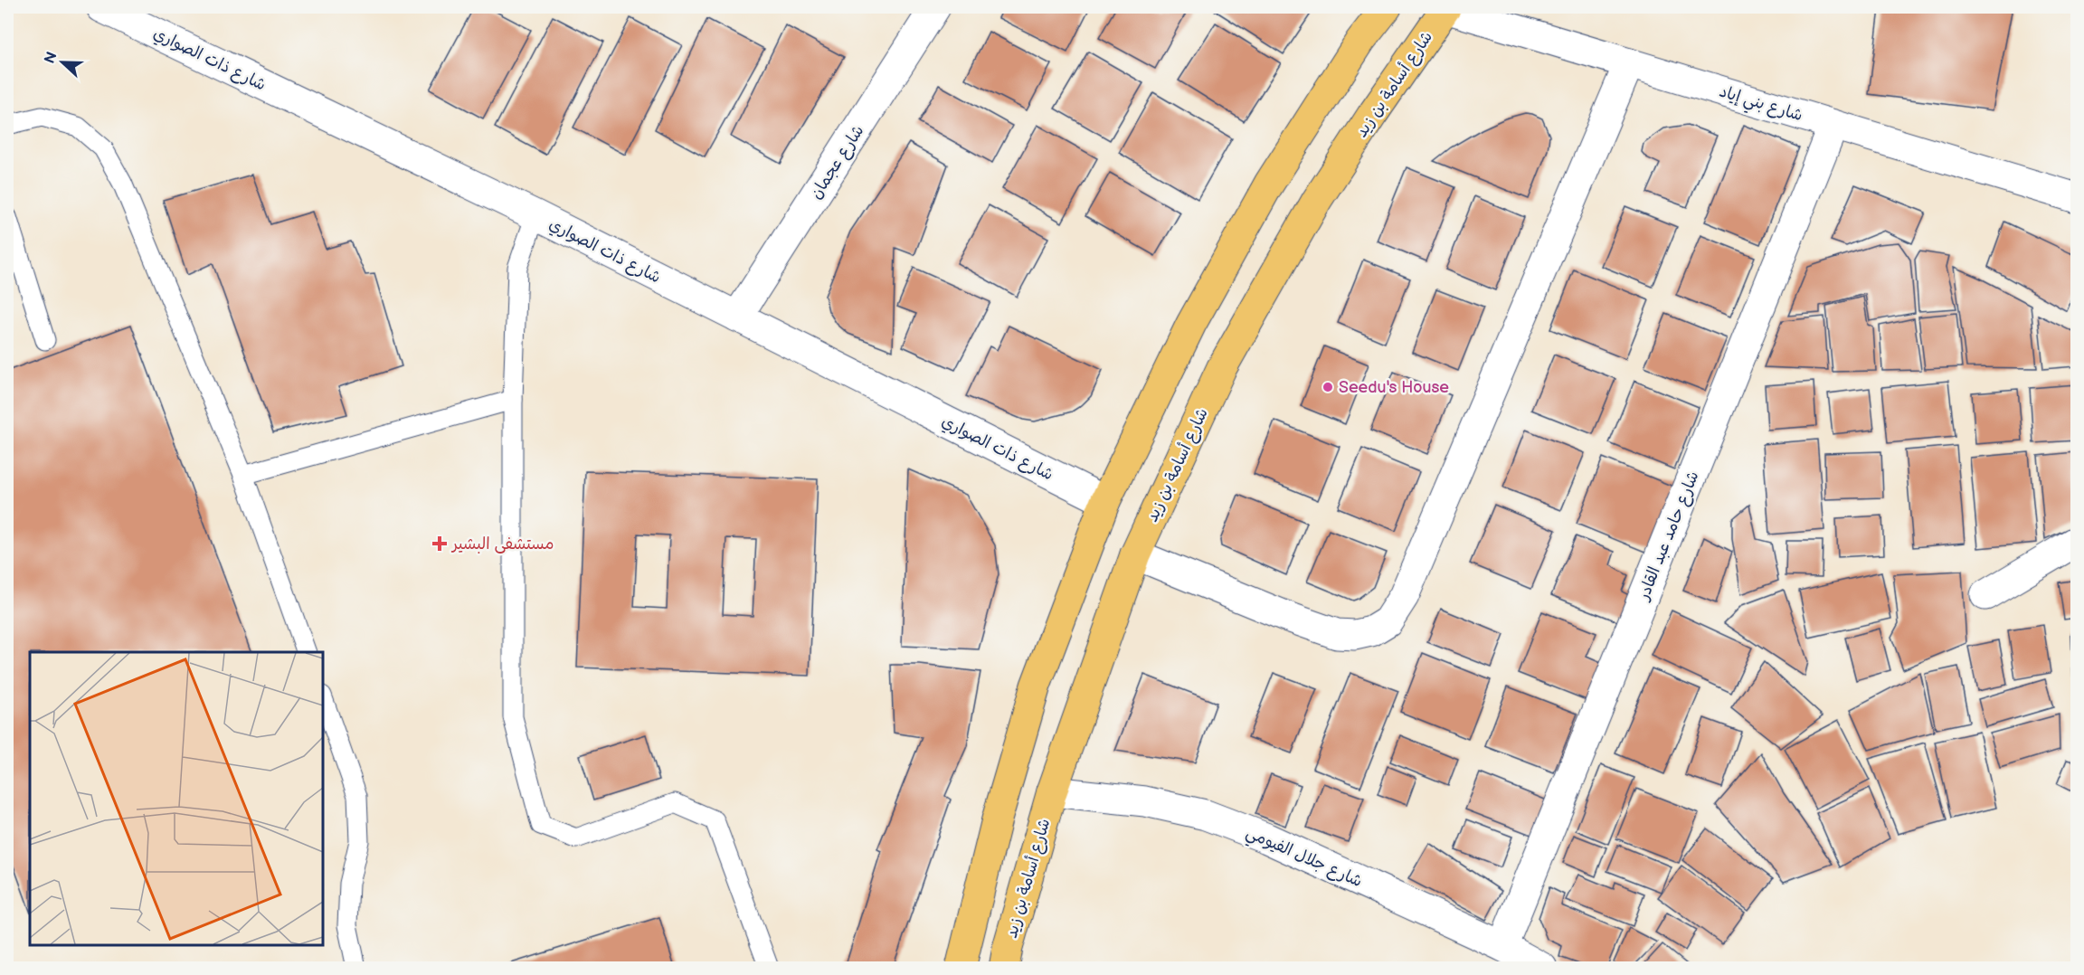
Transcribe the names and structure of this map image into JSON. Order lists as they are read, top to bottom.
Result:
{
  "streets": {
    "highway": ["شارع أسامة بن زيد"],
    "street": [
      "شارع ذات الصواري",
      "شارع بني إياد",
      "شارع عجمان",
      "شارع حامد عبد القادر",
      "شارع جلال الفيومي"
    ]
  },
  "crossings": [
    ["شارع ذات الصواري", "شارع عجمان"],
    ["شارع أسامة بن زيد", "شارع بني إياد"],
    ["شارع أسامة بن زيد", "شارع جلال الفيومي"],
    ["شارع بني إياد", "شارع حامد عبد القادر"],
    ["شارع حامد عبد القادر", "شارع جلال الفيومي"]
  ],
  "places": {
    "other": ["Seedu's House"],
    "health": ["مستشفى البشير"]
  },
  "north": "left"
}
